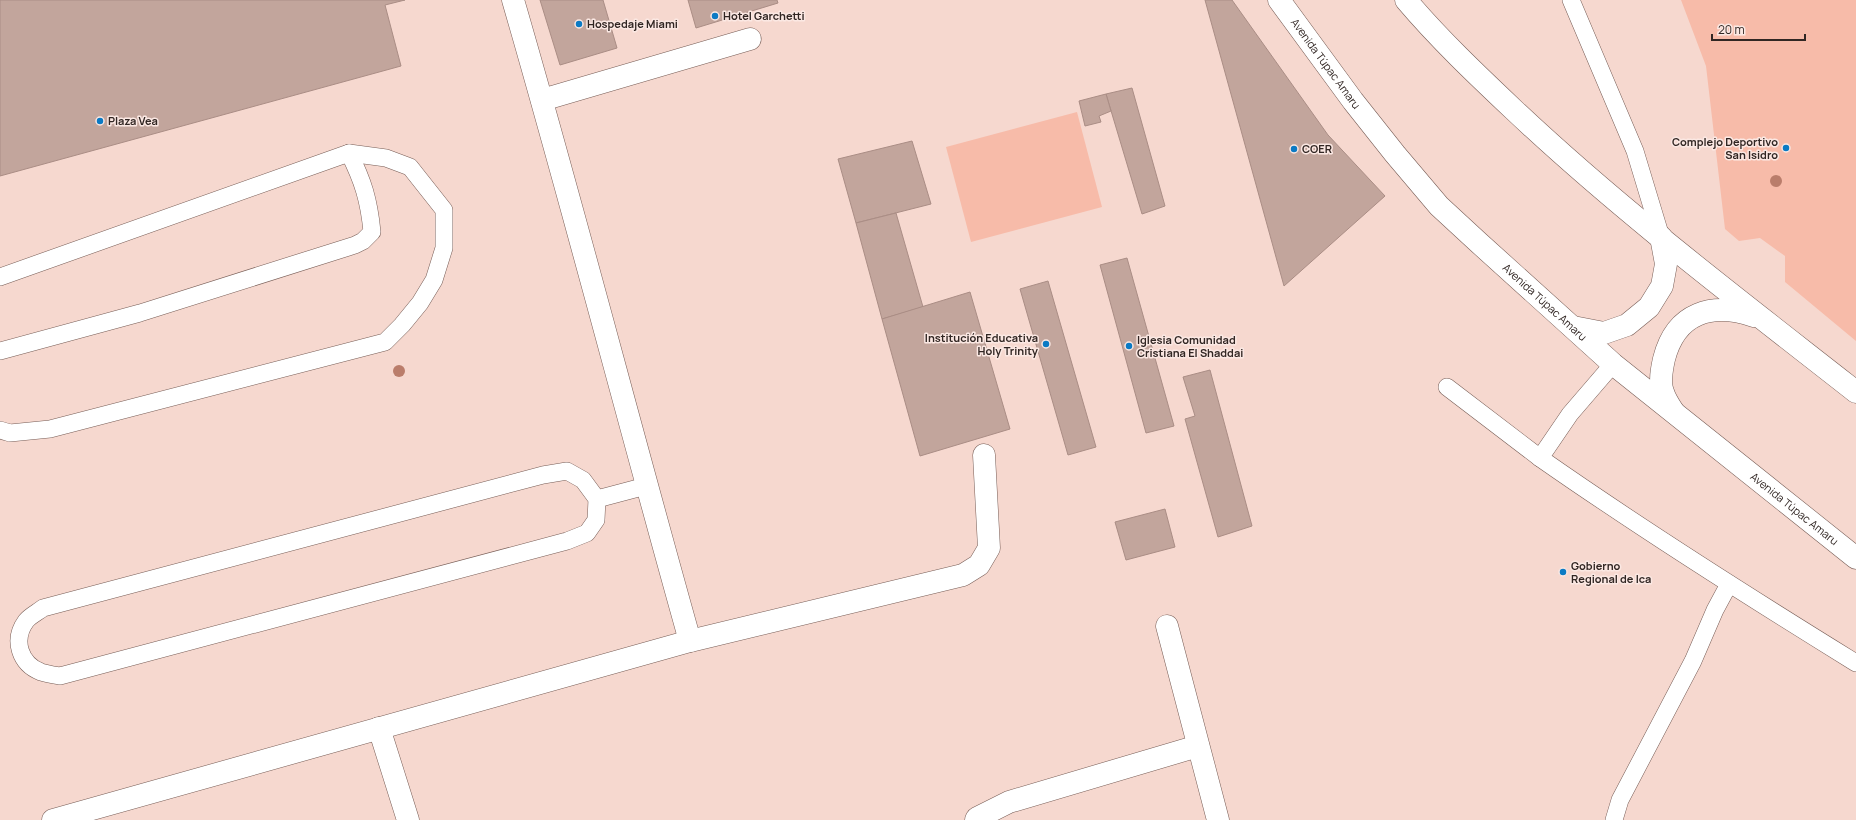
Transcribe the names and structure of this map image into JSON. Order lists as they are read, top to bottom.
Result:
{
  "streets": {
    "street": ["Avenida Túpac Amaru"]
  },
  "places": [
    "Hotel Garchetti",
    "Hospedaje Miami",
    "Plaza Vea",
    "Complejo Deportivo San Isidro",
    "COER",
    "Institución Educativa Holy Trinity",
    "Iglesia Comunidad Cristiana El Shaddai",
    "Gobierno Regional de Ica"
  ],
  "scale_bar": "20 m"
}
